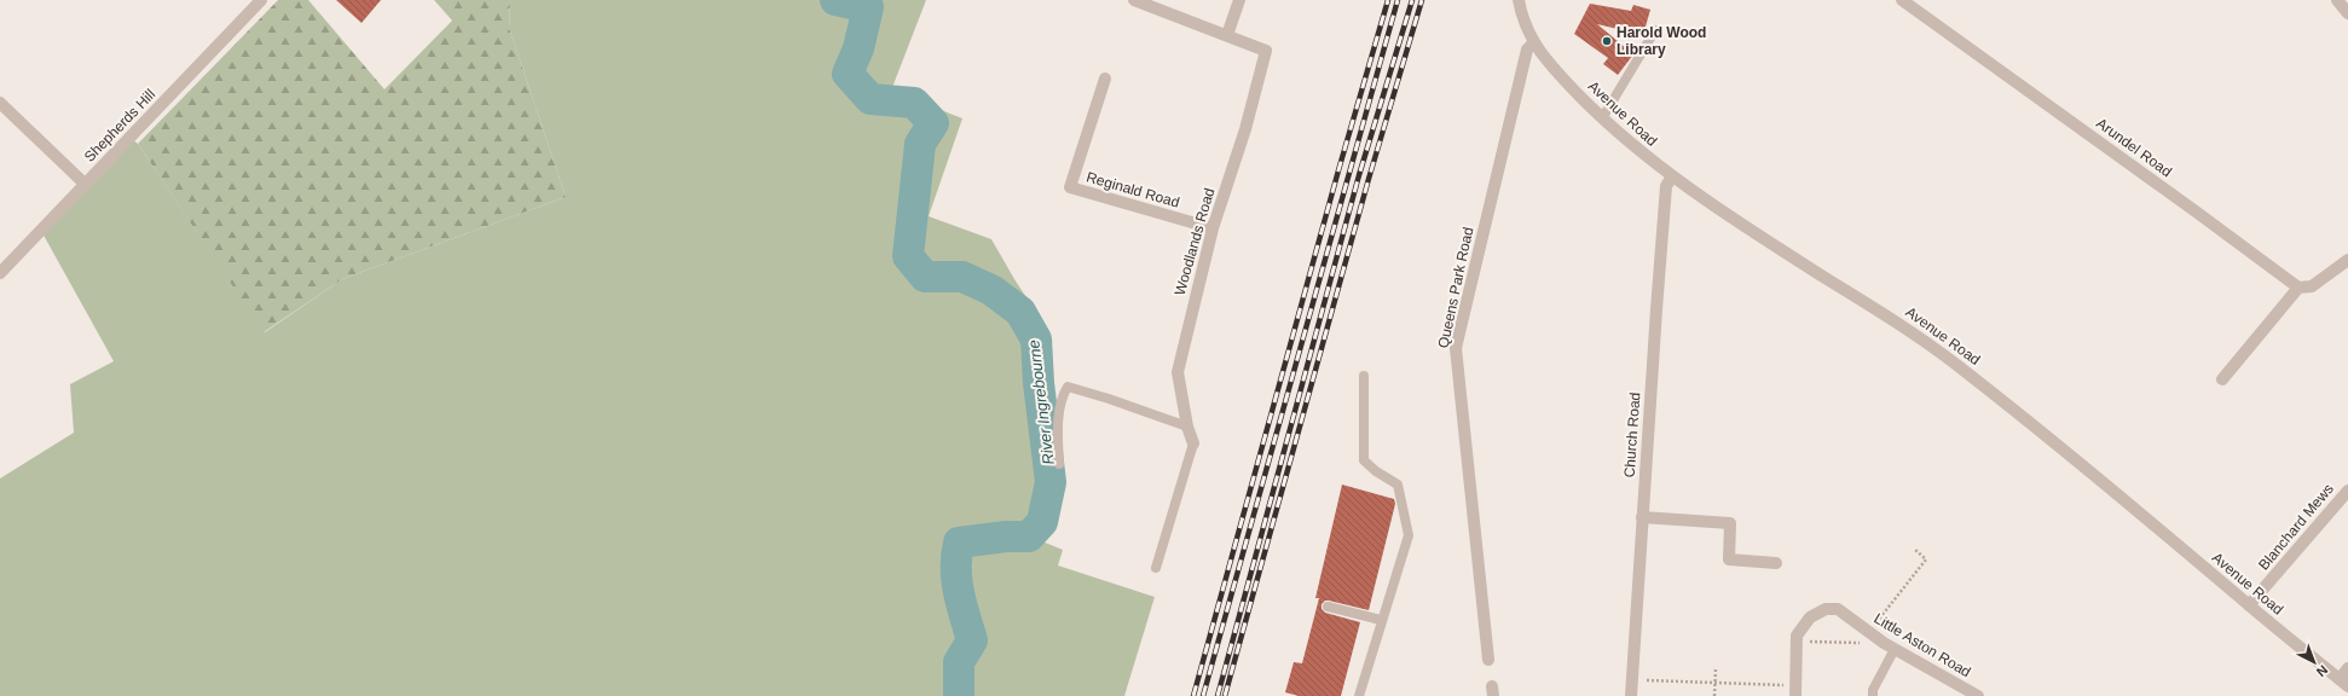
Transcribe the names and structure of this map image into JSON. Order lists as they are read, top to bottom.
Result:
{
  "streets": {
    "street": [
      "Avenue Road",
      "Shepherds Hill",
      "Arundel Road",
      "Reginald Road",
      "Woodlands Road",
      "Queens Park Road",
      "Church Road",
      "Blanchard Mews",
      "Little Aston Road"
    ]
  },
  "crossings": [
    ["Avenue Road", "Queens Park Road"],
    ["Avenue Road", "Church Road"],
    ["Avenue Road", "Blanchard Mews"],
    ["Reginald Road", "Woodlands Road"]
  ],
  "water": ["River Ingrebourne"],
  "places": ["Harold Wood Library"],
  "north": "bottom right"
}
